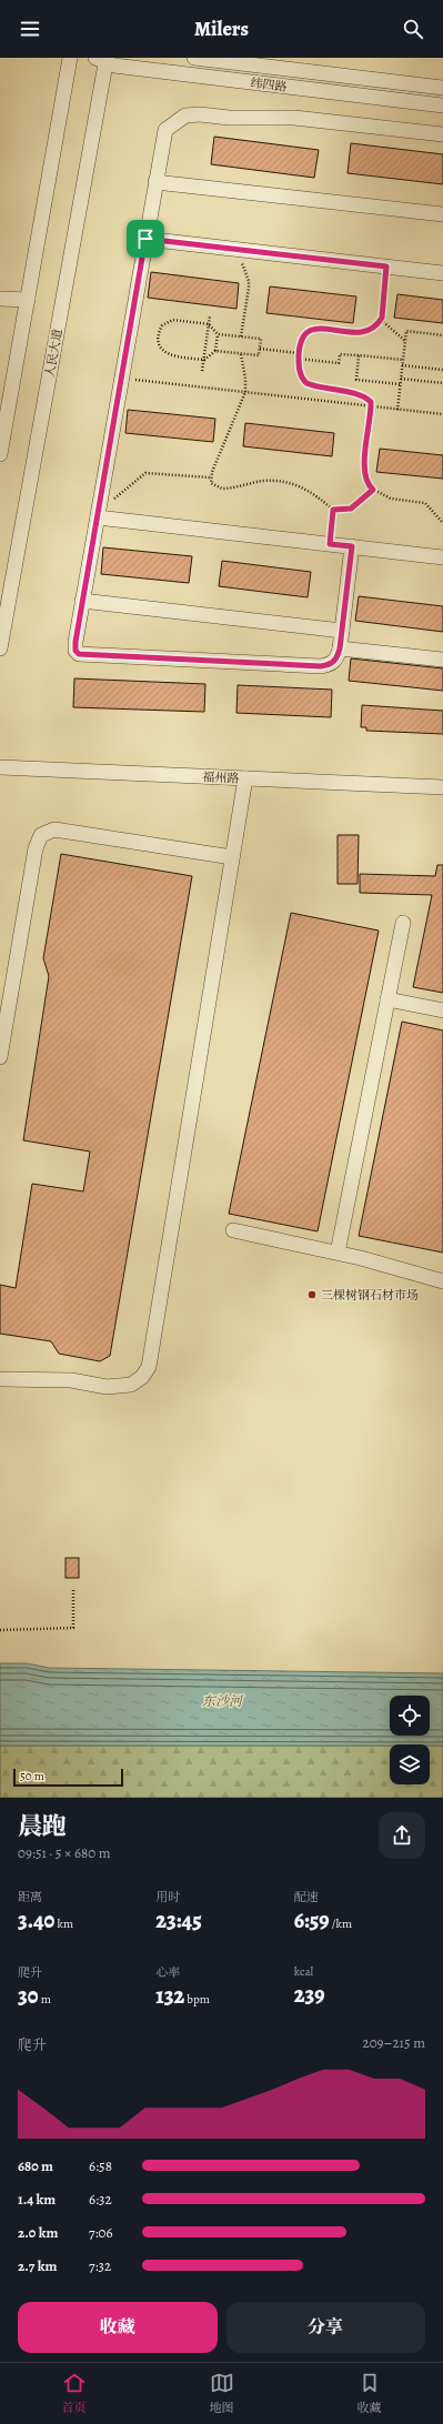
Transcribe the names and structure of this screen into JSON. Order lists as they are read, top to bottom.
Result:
{
  "streets": {
    "street": ["纬四路", "人民大道", "福州路"]
  },
  "crossings": [
    ["纬四路", "人民大道"]
  ],
  "water": ["东沙河"],
  "places": ["三棵树钢石材市场"],
  "scale_bar": "50 m",
  "page": {
    "header": "Milers",
    "scale": "50 m",
    "heading": ["晨跑", "09:51 · 5 × 680 m"],
    "stats": [
      ["距离", "3.40 km"],
      ["用时", "23:45"],
      ["配速", "6:59 /km"],
      ["爬升", "30 m"],
      ["心率", "132 bpm"],
      ["kcal", "239"]
    ],
    "chart": ["爬升", "209–215 m"],
    "list": [
      {
        "name": "680 m",
        "note": "6:58"
      },
      {
        "name": "1.4 km",
        "note": "6:32"
      },
      {
        "name": "2.0 km",
        "note": "7:06"
      },
      {
        "name": "2.7 km",
        "note": "7:32"
      }
    ],
    "buttons": ["收藏", "分享"],
    "tabs": ["首页", "地图", "收藏"]
  }
}
